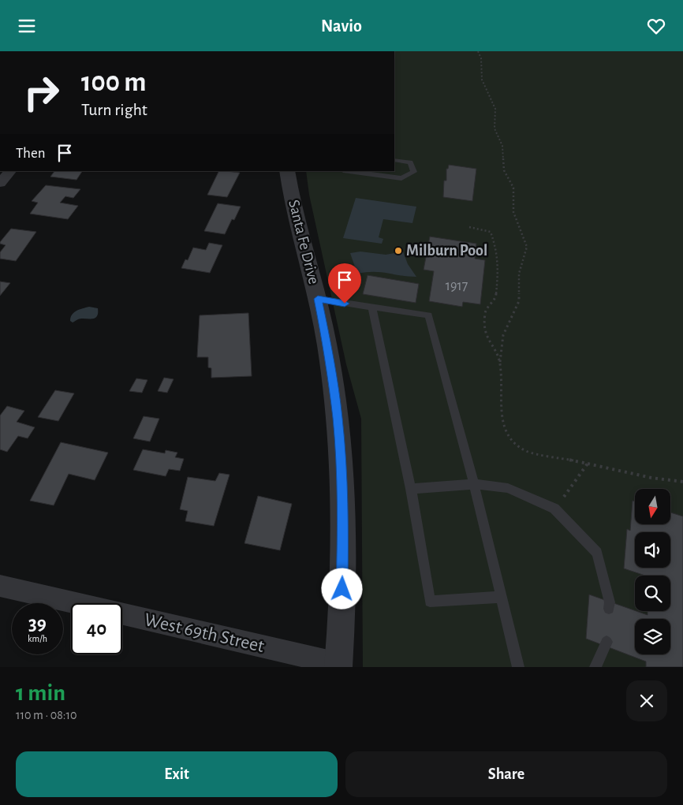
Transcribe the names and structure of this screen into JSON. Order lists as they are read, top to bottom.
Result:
{
  "streets": {
    "street": ["Santa Fe Drive", "West 69th Street"]
  },
  "crossings": [
    ["Santa Fe Drive", "West 69th Street"]
  ],
  "places": ["Milburn Pool"],
  "house_numbers": ["1917"],
  "north": "bottom",
  "page": {
    "header": "Navio",
    "turn": ["100 m", "Turn right"],
    "then": "Then",
    "speed": "39 km/h",
    "limit": "40",
    "heading": ["1 min", "110 m · 08:10"],
    "buttons": ["Exit", "Share"]
  }
}
